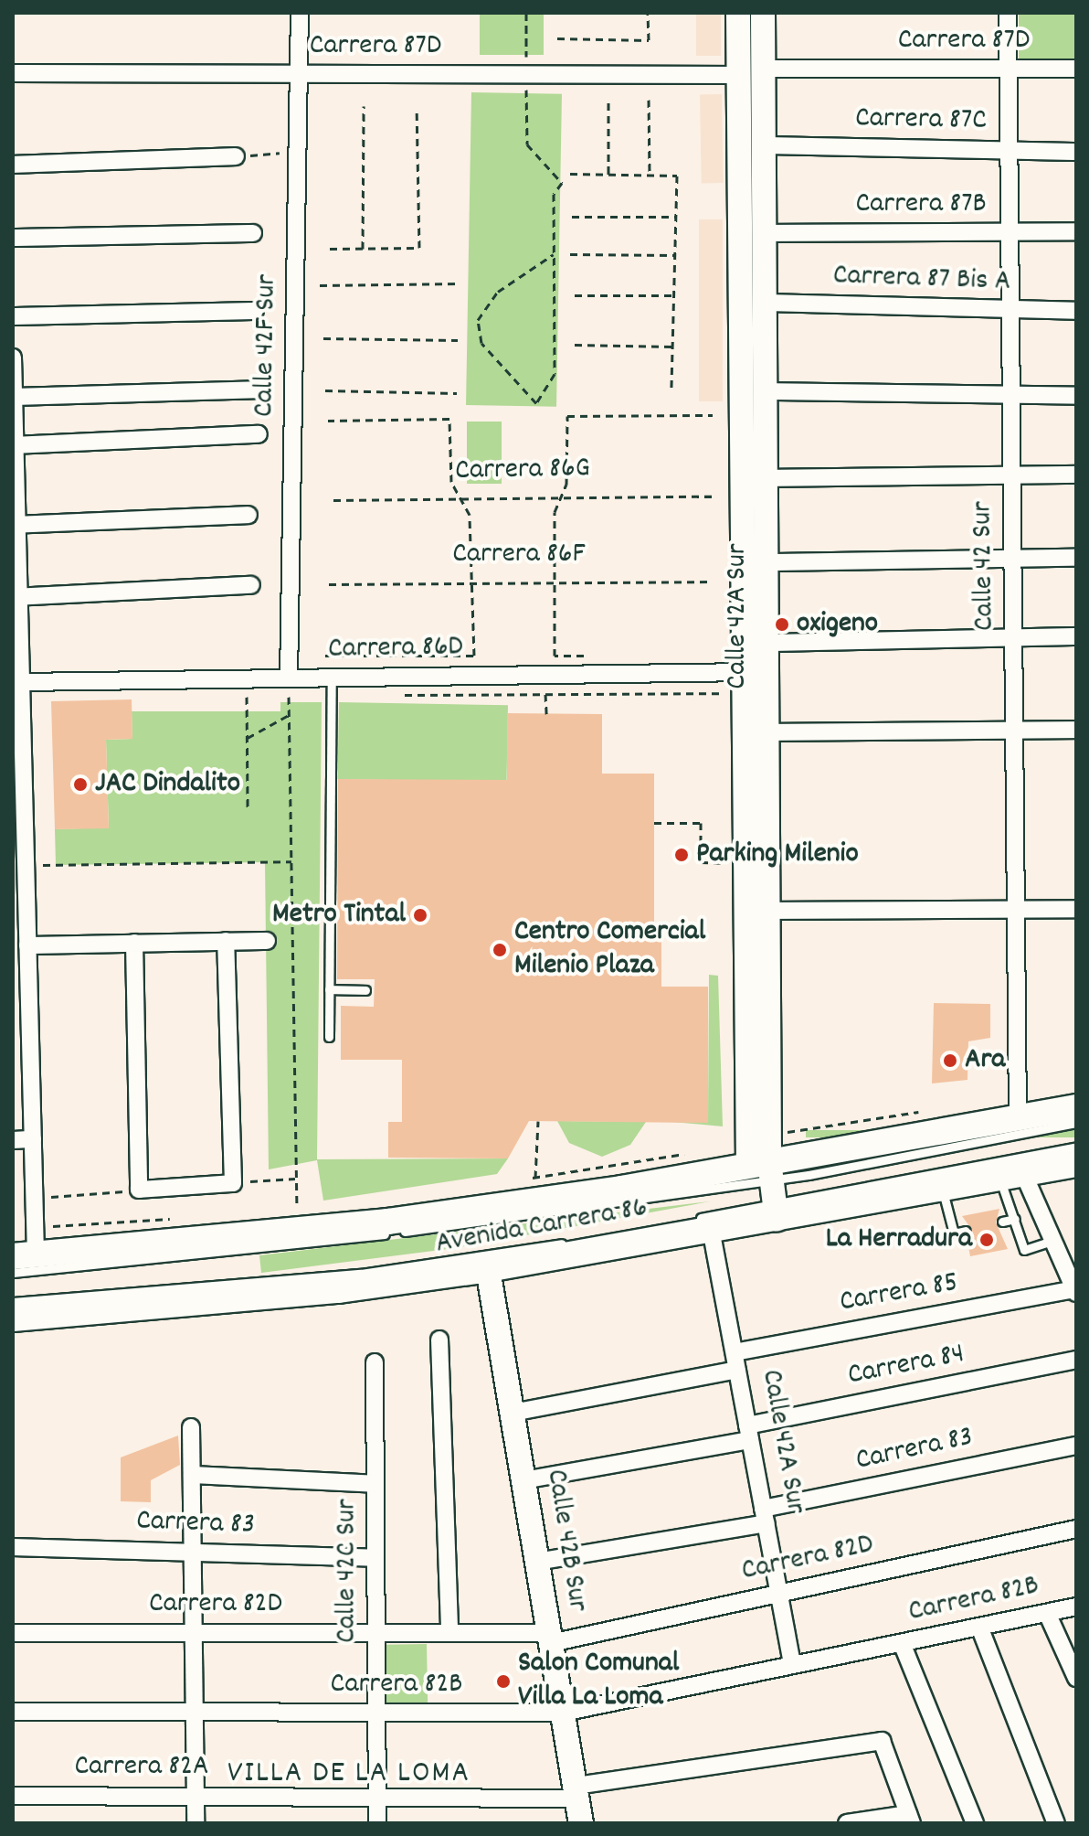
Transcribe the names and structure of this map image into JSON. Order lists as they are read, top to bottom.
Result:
{
  "streets": {
    "main road": ["Avenida Carrera 86"],
    "street": [
      "Carrera 87D",
      "Carrera 87C",
      "Carrera 87B",
      "Carrera 87 Bis A",
      "Calle 42F Sur",
      "Calle 42 Sur",
      "Calle 42A Sur",
      "Carrera 86D",
      "Carrera 85",
      "Carrera 84",
      "Carrera 83",
      "Calle 42B Sur",
      "Carrera 82D",
      "Calle 42C Sur",
      "Carrera 82B",
      "Carrera 82A"
    ],
    "path": ["Carrera 86G", "Carrera 86F"]
  },
  "crossings": [
    ["Carrera 87D", "Calle 42F Sur"],
    ["Carrera 87D", "Calle 42 Sur"],
    ["Carrera 87D", "Calle 42A Sur"],
    ["Carrera 87C", "Calle 42 Sur"],
    ["Carrera 87C", "Calle 42A Sur"],
    ["Carrera 87B", "Calle 42 Sur"],
    ["Carrera 87B", "Calle 42A Sur"],
    ["Carrera 87 Bis A", "Calle 42 Sur"],
    ["Carrera 87 Bis A", "Calle 42A Sur"],
    ["Calle 42F Sur", "Carrera 86D"],
    ["Calle 42 Sur", "Avenida Carrera 86"],
    ["Calle 42A Sur", "Carrera 86D"],
    ["Calle 42A Sur", "Avenida Carrera 86"],
    ["Calle 42A Sur", "Carrera 85"],
    ["Calle 42A Sur", "Carrera 84"],
    ["Calle 42A Sur", "Carrera 83"],
    ["Calle 42A Sur", "Carrera 82D"],
    ["Calle 42A Sur", "Carrera 82B"],
    ["Avenida Carrera 86", "Calle 42B Sur"],
    ["Carrera 84", "Calle 42B Sur"],
    ["Carrera 83", "Calle 42B Sur"],
    ["Carrera 83", "Calle 42C Sur"],
    ["Calle 42B Sur", "Carrera 82D"],
    ["Calle 42B Sur", "Carrera 82B"],
    ["Calle 42B Sur", "Carrera 82A"],
    ["Carrera 82D", "Calle 42C Sur"],
    ["Calle 42C Sur", "Carrera 82B"],
    ["Calle 42C Sur", "Carrera 82A"]
  ],
  "districts": ["VILLA DE LA LOMA"],
  "places": [
    "oxigeno",
    "JAC Dindalito",
    "Parking Milenio",
    "Metro Tintal",
    "Centro Comercial Milenio Plaza",
    "Ara",
    "La Herradura",
    "Salon Comunal Villa La Loma"
  ]
}
